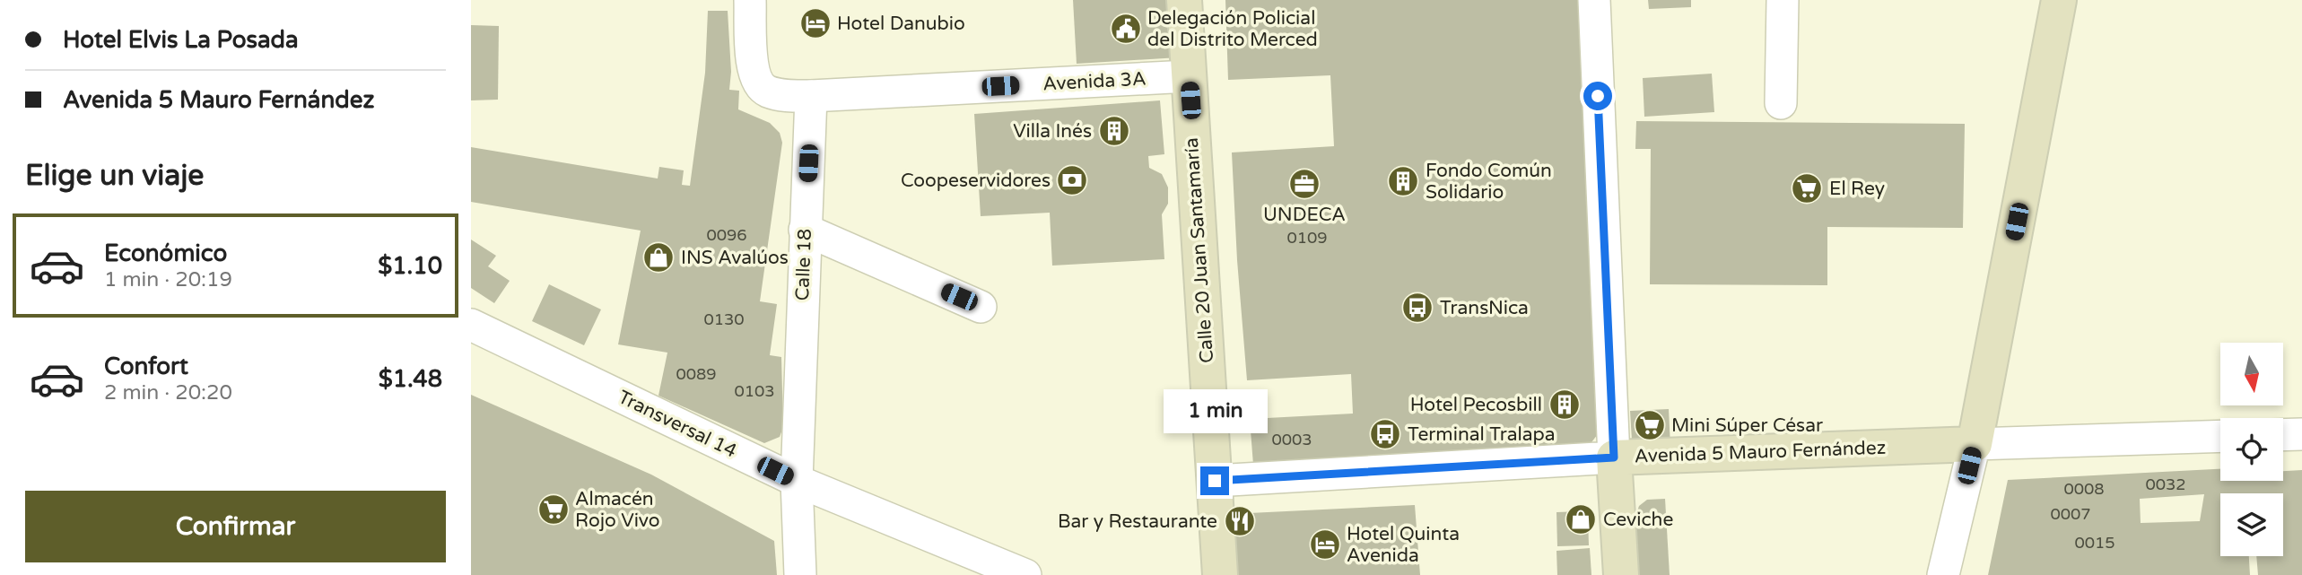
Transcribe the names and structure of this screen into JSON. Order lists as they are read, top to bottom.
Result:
{
  "streets": {
    "street": [
      "Avenida 3A",
      "Calle 20 Juan Santamaría",
      "Calle 18",
      "Transversal 14",
      "Avenida 5 Mauro Fernández"
    ]
  },
  "crossings": [
    ["Avenida 3A", "Calle 20 Juan Santamaría"],
    ["Avenida 3A", "Calle 18"],
    ["Calle 20 Juan Santamaría", "Avenida 5 Mauro Fernández"],
    ["Calle 18", "Transversal 14"]
  ],
  "places": {
    "hotel": ["Hotel Danubio", "Hotel Quinta Avenida"],
    "public building": ["Delegación Policial del Distrito Merced"],
    "building": ["Villa Inés", "Fondo Común Solidario", "Hotel Pecosbill"],
    "bank": ["Coopeservidores"],
    "office": ["UNDECA"],
    "supermarket": ["El Rey", "Mini Súper César", "Almacén Rojo Vivo"],
    "shop": ["INS Avalúos", "Ceviche"],
    "bus stop": ["TransNica", "Terminal Tralapa"],
    "restaurant": ["Bar y Restaurante"]
  },
  "house_numbers": [
    "0096",
    "0109",
    "0130",
    "0089",
    "0103",
    "0003",
    "0032",
    "0008",
    "0007",
    "0015"
  ],
  "north": "bottom",
  "page": {
    "banner": ["Hotel Elvis La Posada", "Avenida 5 Mauro Fernández"],
    "heading": "Elige un viaje",
    "list": [
      {
        "name": "Económico",
        "note": "1 min · 20:19",
        "value": "$1.10"
      },
      {
        "name": "Confort",
        "note": "2 min · 20:20",
        "value": "$1.48"
      }
    ],
    "bubble": "1 min",
    "buttons": "Confirmar"
  }
}
